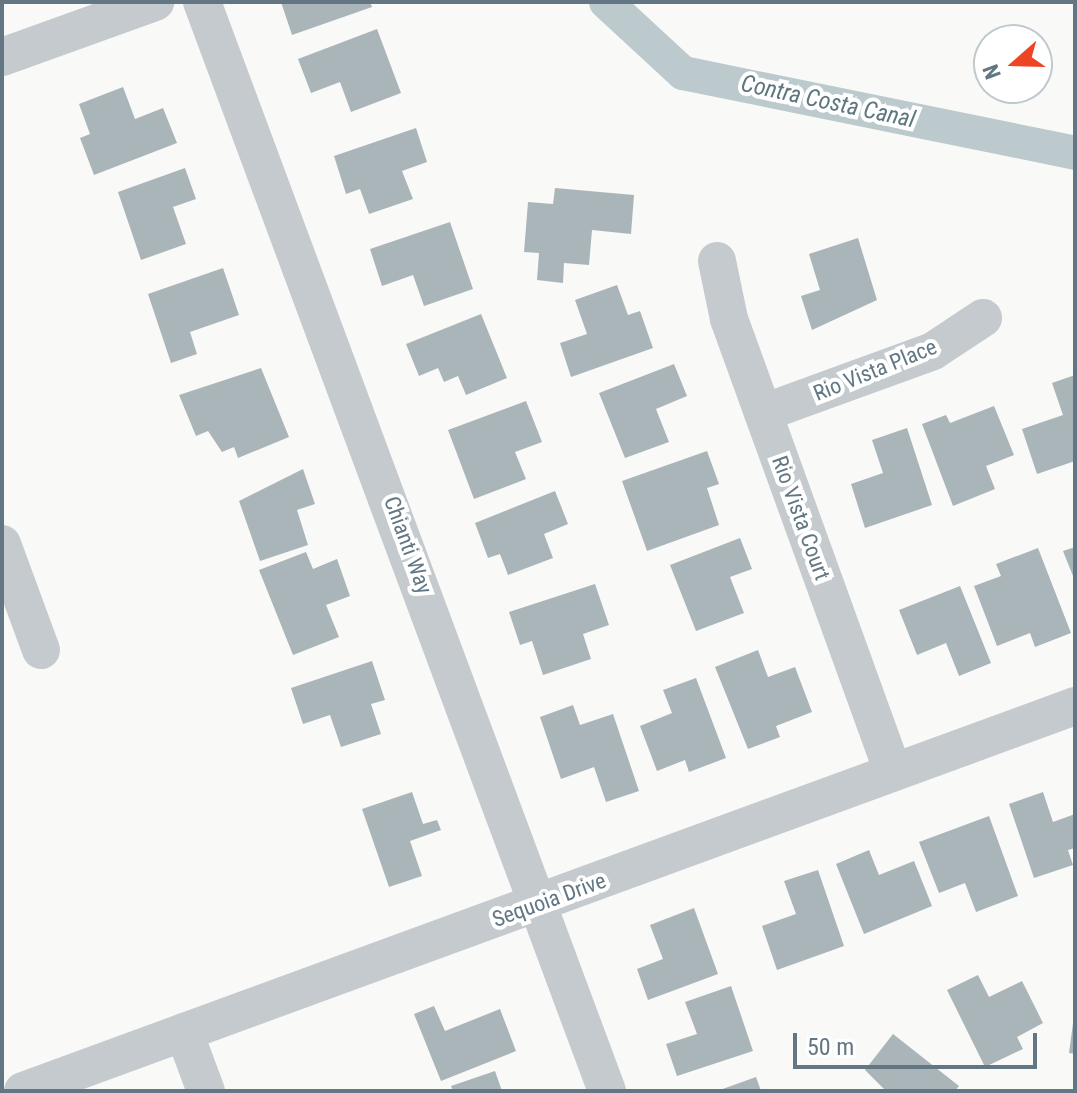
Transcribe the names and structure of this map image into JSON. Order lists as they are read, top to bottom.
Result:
{
  "streets": {
    "street": [
      "Rio Vista Place",
      "Rio Vista Court",
      "Chianti Way",
      "Sequoia Drive"
    ]
  },
  "crossings": [
    ["Rio Vista Place", "Rio Vista Court"],
    ["Rio Vista Court", "Sequoia Drive"],
    ["Chianti Way", "Sequoia Drive"]
  ],
  "water": ["Contra Costa Canal"],
  "scale_bar": "50 m",
  "north": "left"
}
